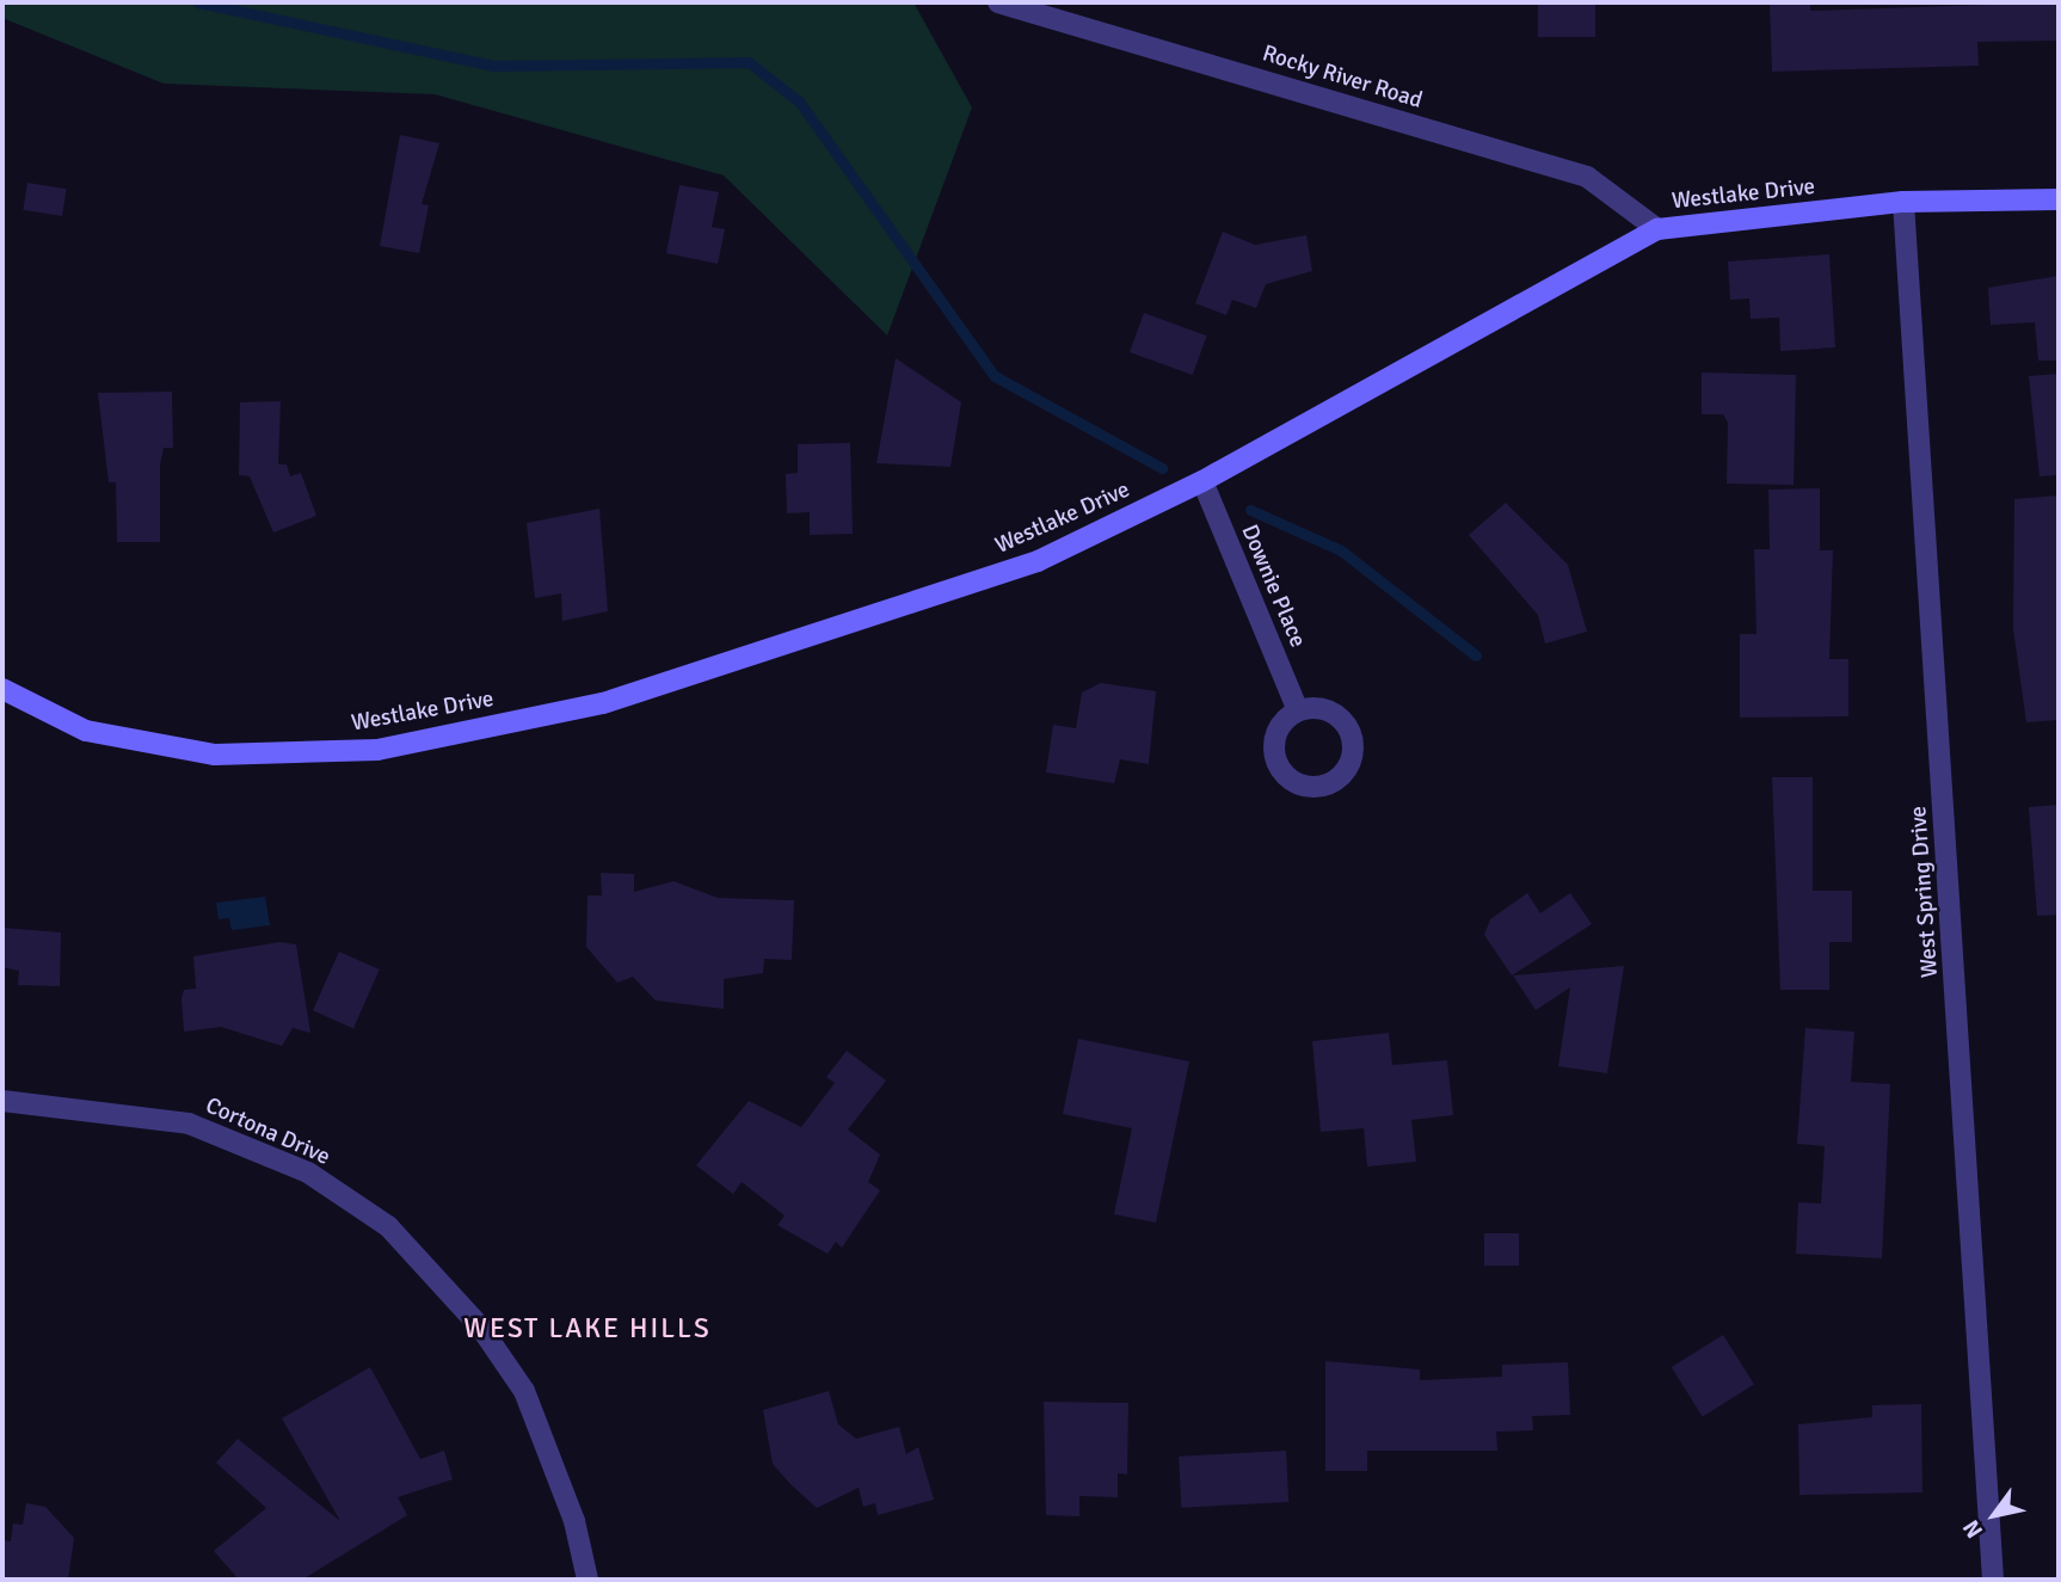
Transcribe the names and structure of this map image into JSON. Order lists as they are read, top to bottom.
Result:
{
  "streets": {
    "street": [
      "Rocky River Road",
      "Westlake Drive",
      "Downie Place",
      "West Spring Drive",
      "Cortona Drive"
    ]
  },
  "crossings": [
    ["Rocky River Road", "Westlake Drive"],
    ["Westlake Drive", "Downie Place"],
    ["Westlake Drive", "West Spring Drive"]
  ],
  "districts": ["WEST LAKE HILLS"],
  "north": "bottom left"
}
